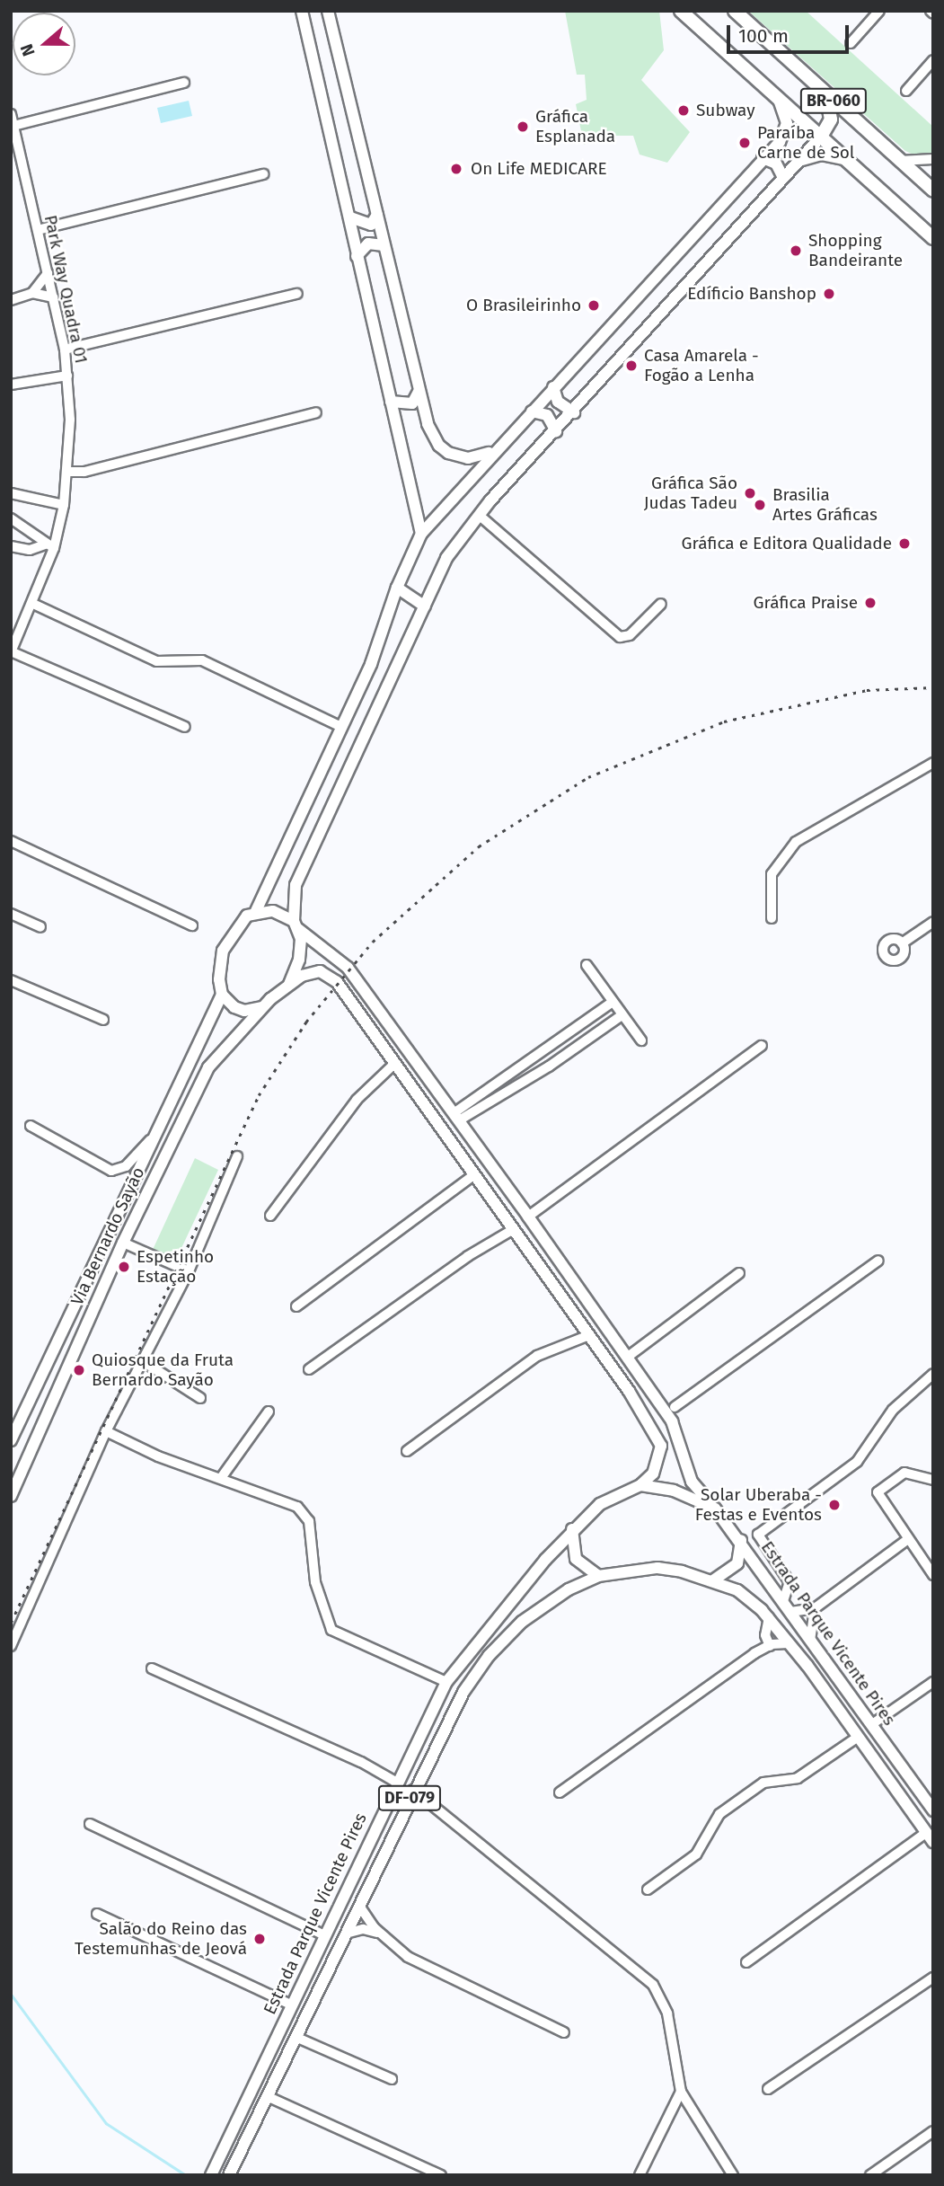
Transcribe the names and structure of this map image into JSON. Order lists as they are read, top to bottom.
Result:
{
  "streets": {
    "highway": ["BR-060"],
    "main road": ["Via Bernardo Sayão", "Estrada Parque Vicente Pires", "DF-079"],
    "street": ["Park Way Quadra 01"]
  },
  "places": [
    "Subway",
    "Gráfica Esplanada",
    "Paraíba Carne de Sol",
    "On Life MEDICARE",
    "Shopping Bandeirante",
    "Edíficio Banshop",
    "O Brasileirinho",
    "Casa Amarela - Fogão a Lenha",
    "Gráfica São Judas Tadeu",
    "Brasilia Artes Gráficas",
    "Gráfica e Editora Qualidade",
    "Gráfica Praise",
    "Espetinho Estação",
    "Quiosque da Fruta Bernardo Sayão",
    "Solar Uberaba - Festas e Eventos",
    "Salão do Reino das Testemunhas de Jeová"
  ],
  "scale_bar": "100 m",
  "north": "left"
}
